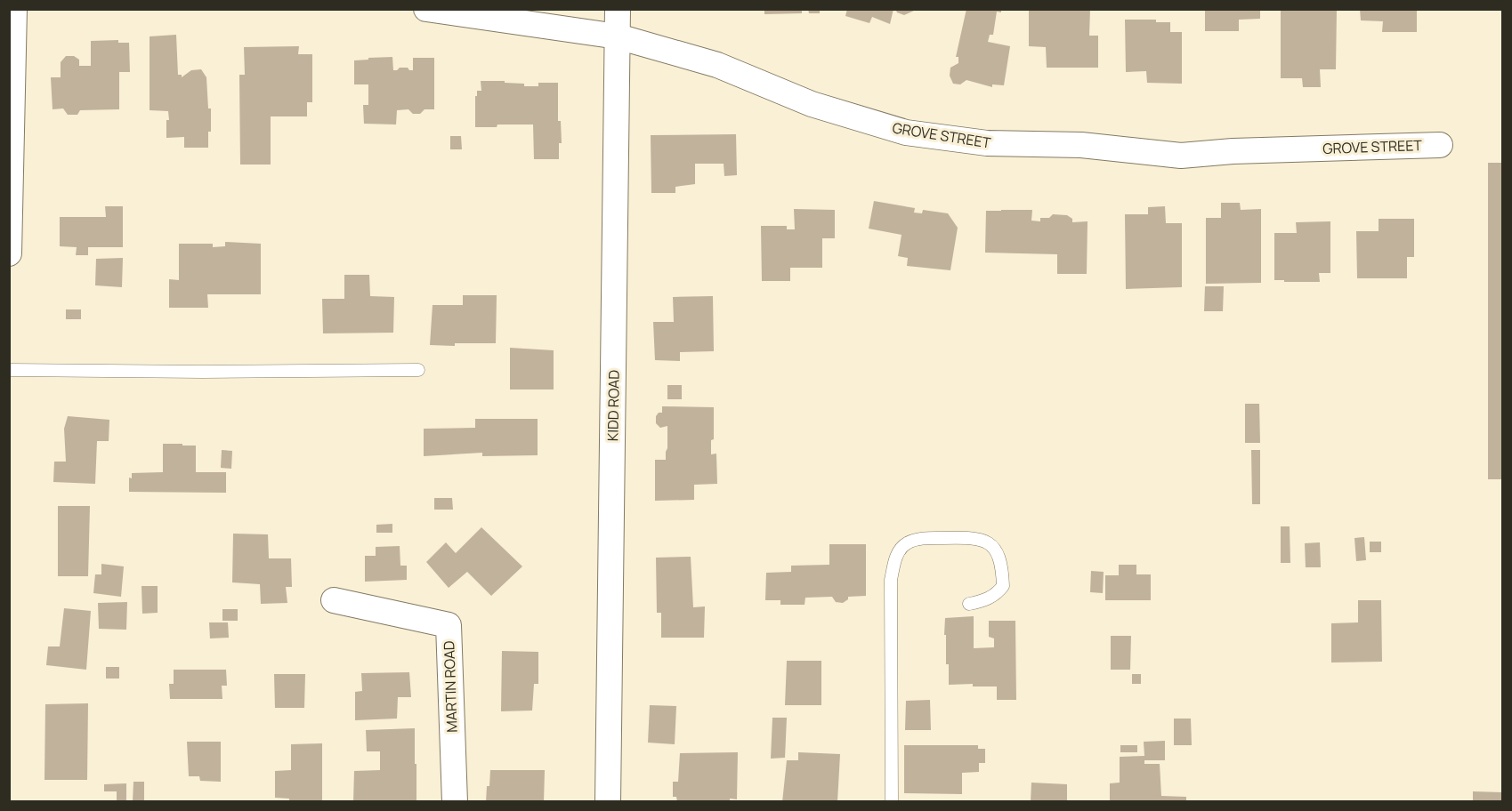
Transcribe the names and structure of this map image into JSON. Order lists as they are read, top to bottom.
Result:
{
  "streets": {
    "street": ["GROVE STREET", "KIDD ROAD", "MARTIN ROAD"]
  },
  "crossings": [
    ["GROVE STREET", "KIDD ROAD"]
  ]
}
